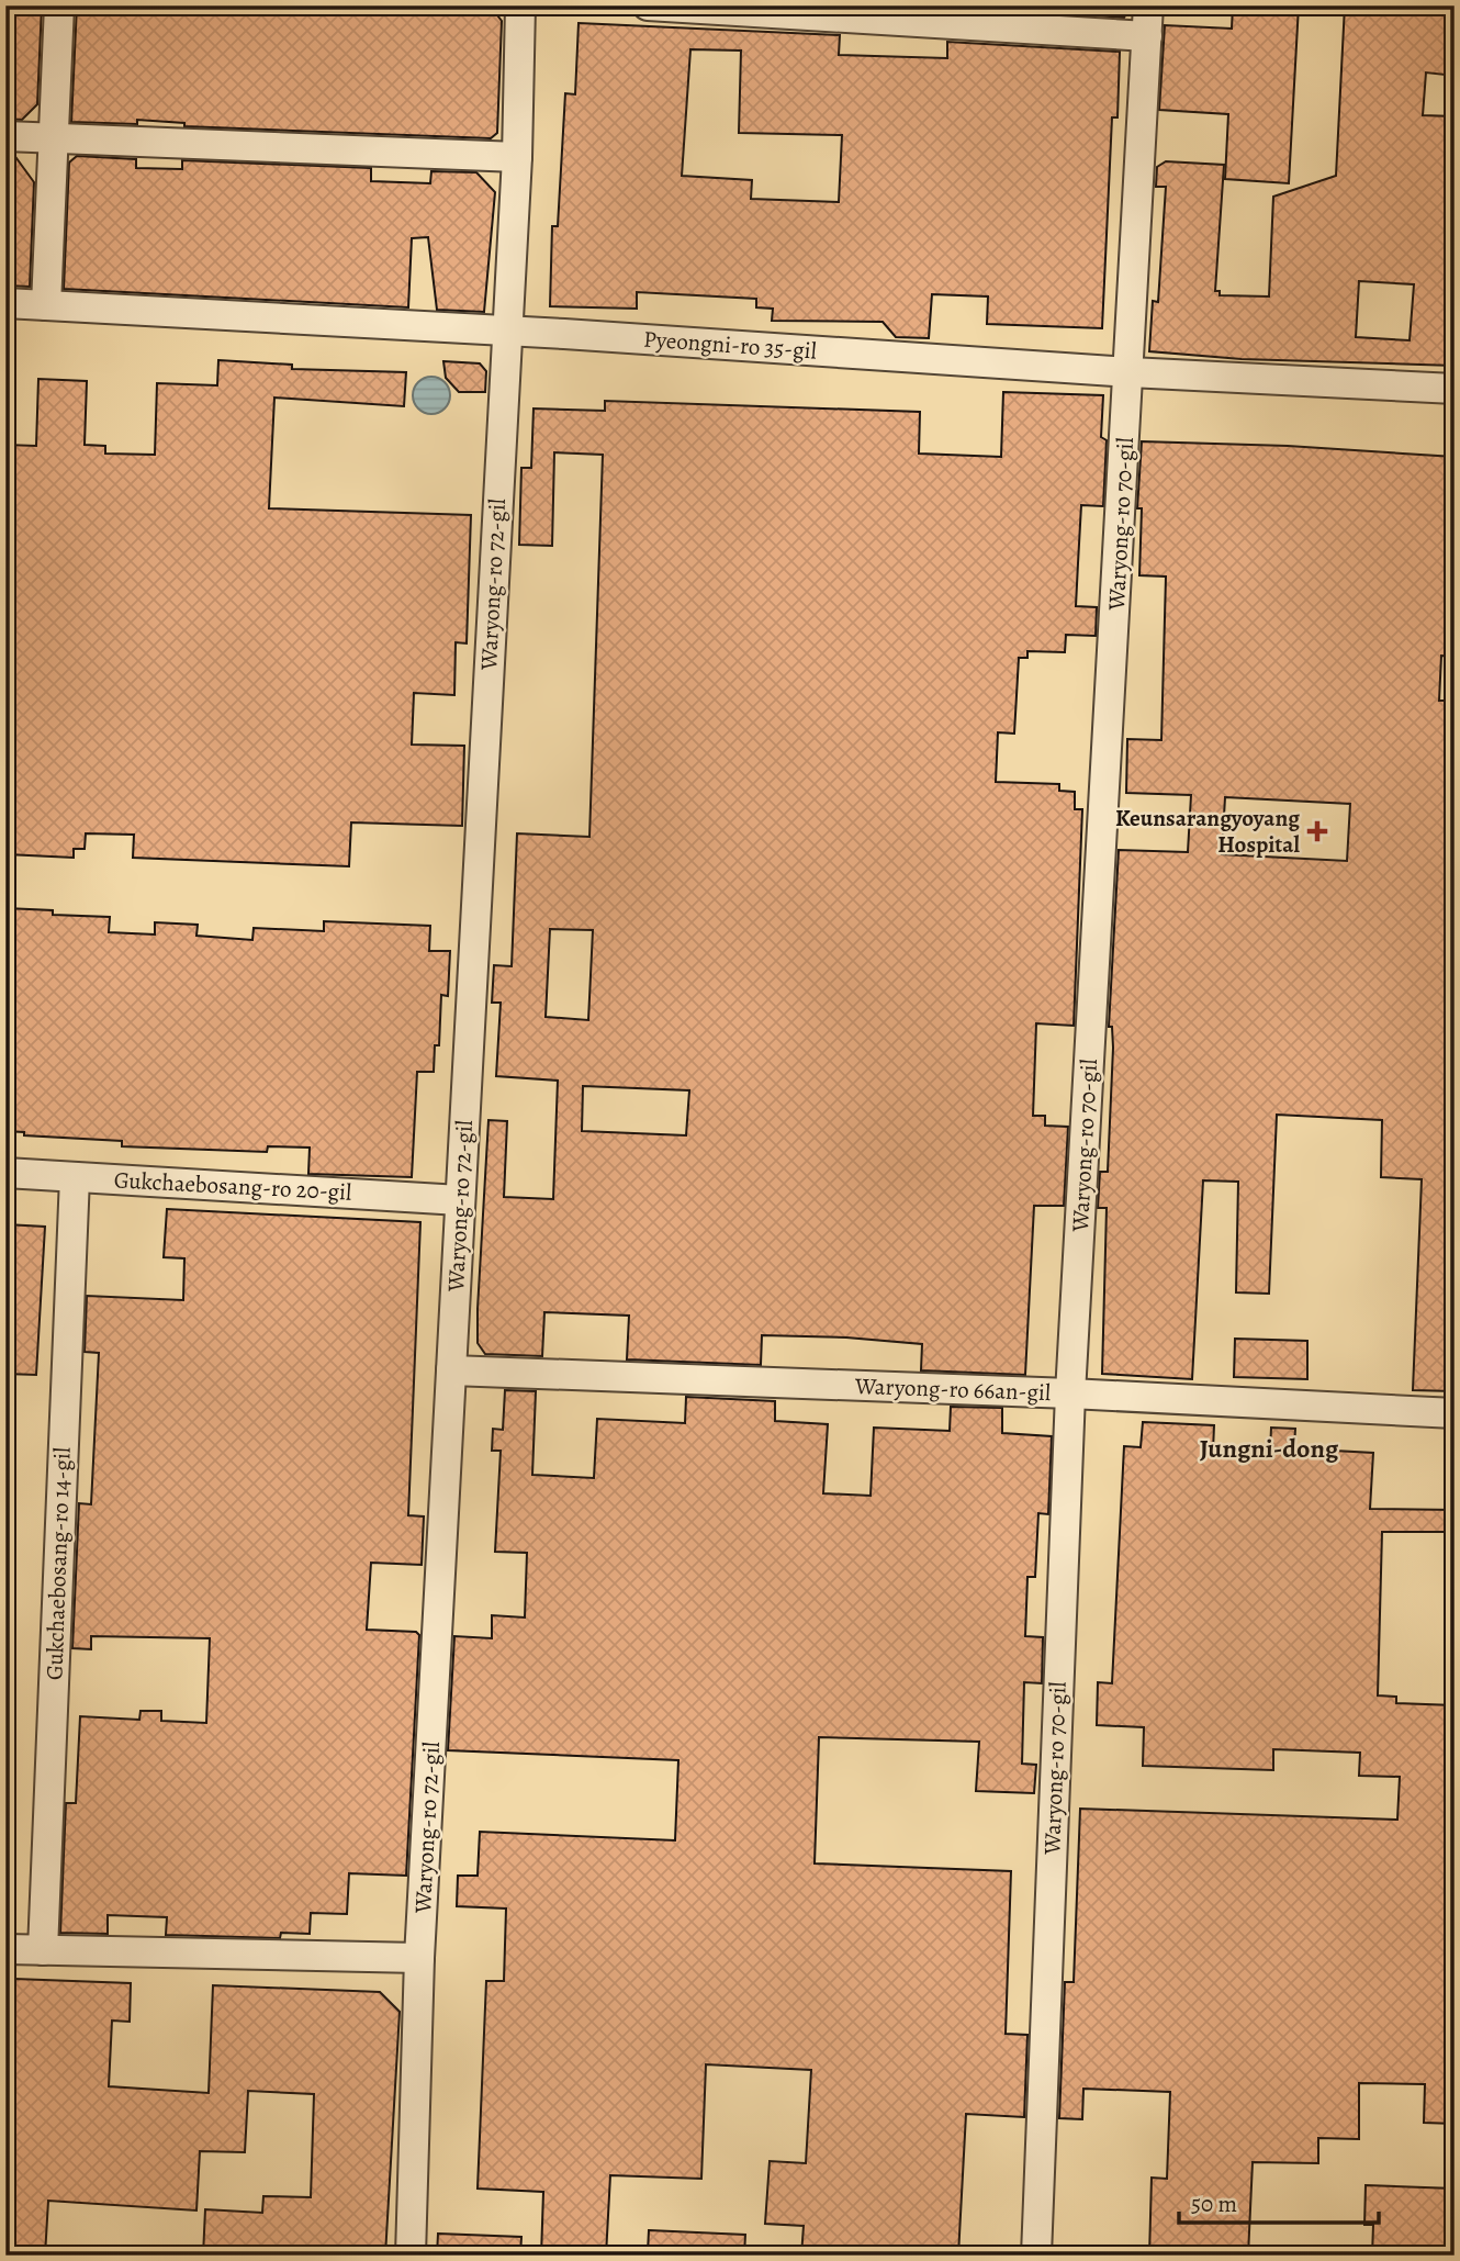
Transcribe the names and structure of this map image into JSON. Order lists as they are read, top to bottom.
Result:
{
  "streets": {
    "street": [
      "Pyeongni-ro 35-gil",
      "Waryong-ro 70-gil",
      "Waryong-ro 72-gil",
      "Gukchaebosang-ro 20-gil",
      "Waryong-ro 66an-gil",
      "Gukchaebosang-ro 14-gil"
    ]
  },
  "crossings": [
    ["Pyeongni-ro 35-gil", "Waryong-ro 70-gil"],
    ["Pyeongni-ro 35-gil", "Waryong-ro 72-gil"],
    ["Waryong-ro 70-gil", "Waryong-ro 66an-gil"],
    ["Waryong-ro 72-gil", "Gukchaebosang-ro 20-gil"],
    ["Waryong-ro 72-gil", "Waryong-ro 66an-gil"],
    ["Gukchaebosang-ro 20-gil", "Gukchaebosang-ro 14-gil"]
  ],
  "districts": ["Jungni-dong"],
  "places": {
    "health": ["Keunsarangyoyang Hospital"]
  },
  "scale_bar": "50 m"
}
